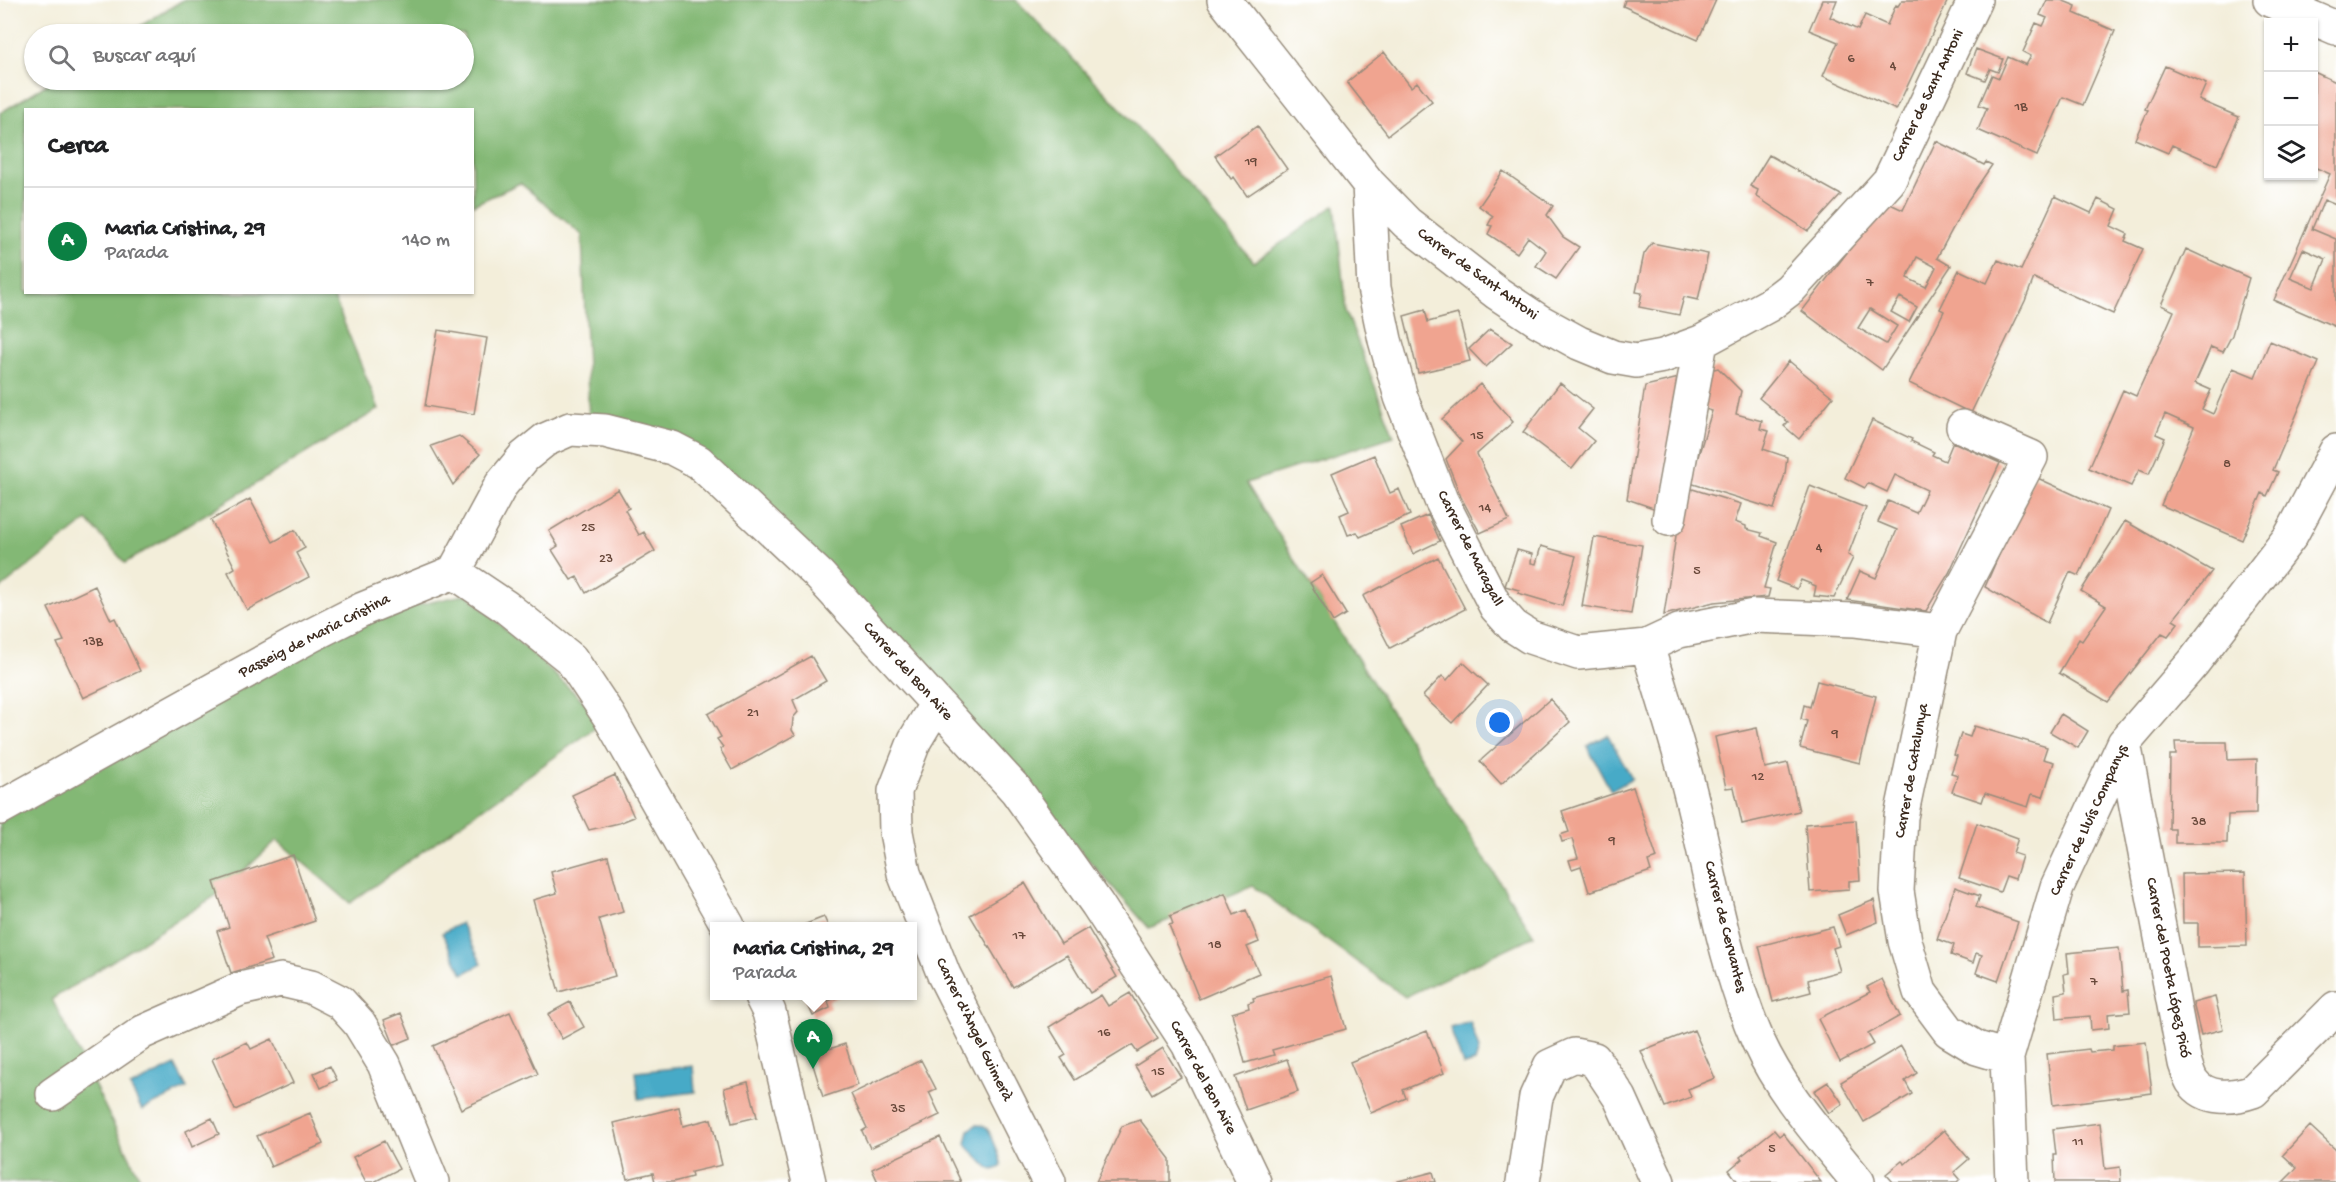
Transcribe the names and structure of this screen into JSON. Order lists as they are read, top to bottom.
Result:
{
  "streets": {
    "street": [
      "Carrer de Sant Antoni",
      "Carrer de Maragall",
      "Passeig de Maria Cristina",
      "Carrer del Bon Aire",
      "Carrer de Catalunya",
      "Carrer de Lluís Companys",
      "Carrer de Cervantes",
      "Carrer del Poeta López Picó",
      "Carrer d'Àngel Guimerà"
    ]
  },
  "crossings": [
    ["Carrer de Sant Antoni", "Carrer de Maragall"],
    ["Carrer de Maragall", "Carrer de Catalunya"],
    ["Carrer de Maragall", "Carrer de Cervantes"],
    ["Passeig de Maria Cristina", "Carrer del Bon Aire"],
    ["Carrer del Bon Aire", "Carrer d'Àngel Guimerà"],
    ["Carrer de Catalunya", "Carrer de Lluís Companys"],
    ["Carrer de Lluís Companys", "Carrer del Poeta López Picó"]
  ],
  "house_numbers": [
    "6",
    "4",
    "1B",
    "19",
    "7",
    "15",
    "8",
    "14",
    "25",
    "4",
    "23",
    "5",
    "13B",
    "21",
    "9",
    "12",
    "38",
    "9",
    "17",
    "18",
    "7",
    "16",
    "15",
    "35",
    "11",
    "5"
  ],
  "page": {
    "map_buttons": ["+", "−"],
    "search": "Buscar aquí",
    "heading": "Cerca",
    "list": [
      {
        "mark": "A",
        "name": "Maria Cristina, 29",
        "note": "Parada",
        "value": "140 m"
      }
    ],
    "popup": ["Maria Cristina, 29", "Parada"],
    "pins": "A"
  }
}
